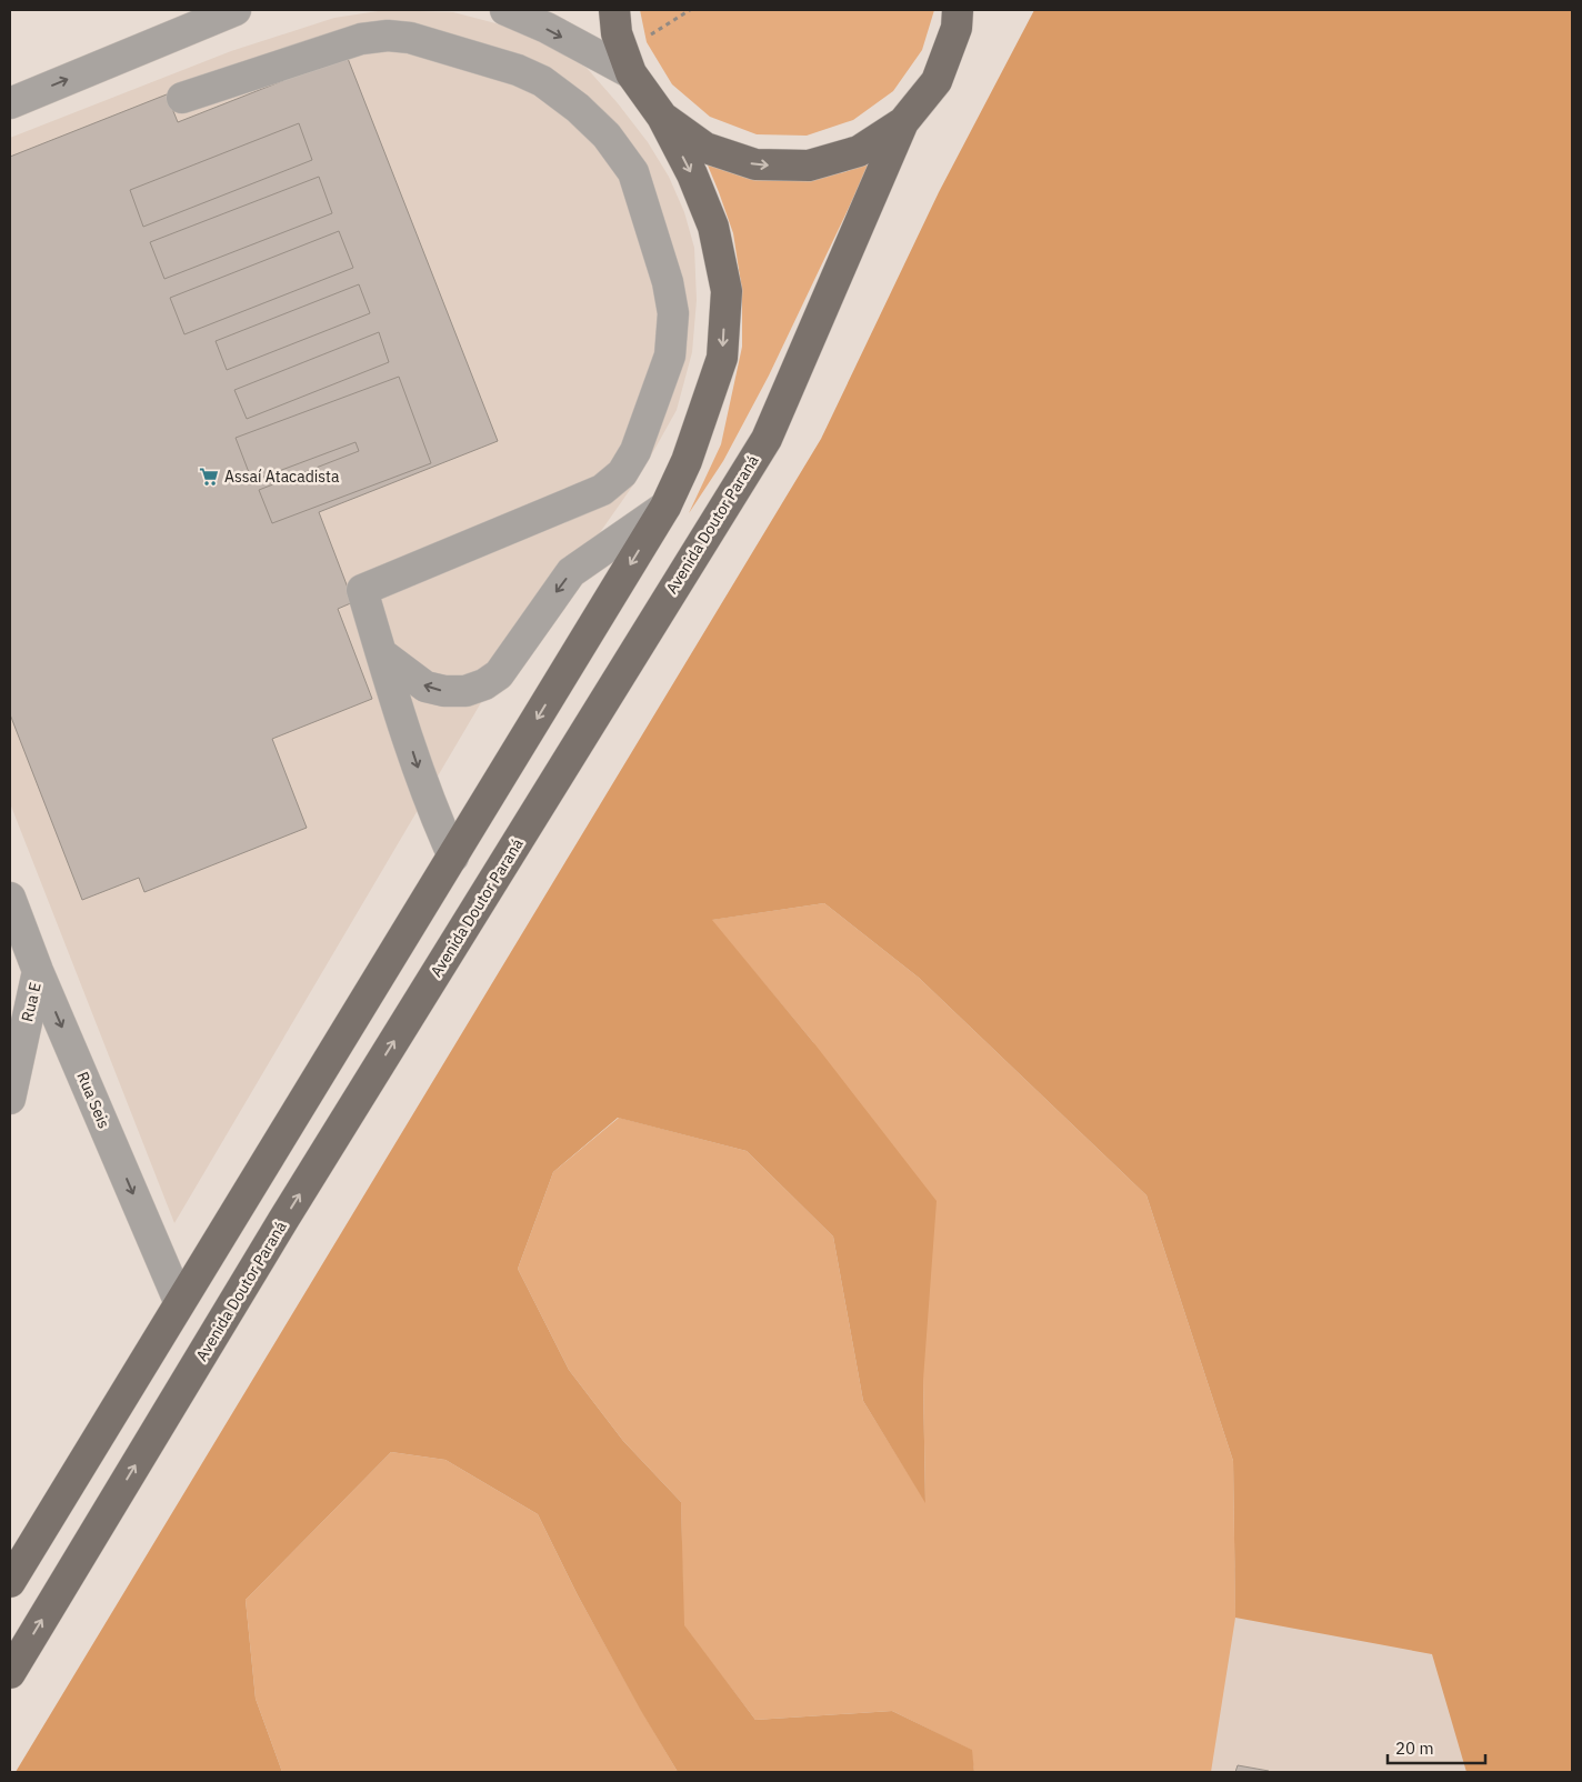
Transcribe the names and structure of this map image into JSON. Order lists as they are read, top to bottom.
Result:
{
  "streets": {
    "main road": ["Avenida Doutor Paraná"],
    "street": ["Rua E", "Rua Seis"]
  },
  "crossings": [
    ["Rua E", "Rua Seis"]
  ],
  "one_way": ["Rua Seis"],
  "places": {
    "supermarket": ["Assaí Atacadista"]
  },
  "scale_bar": "20 m"
}
